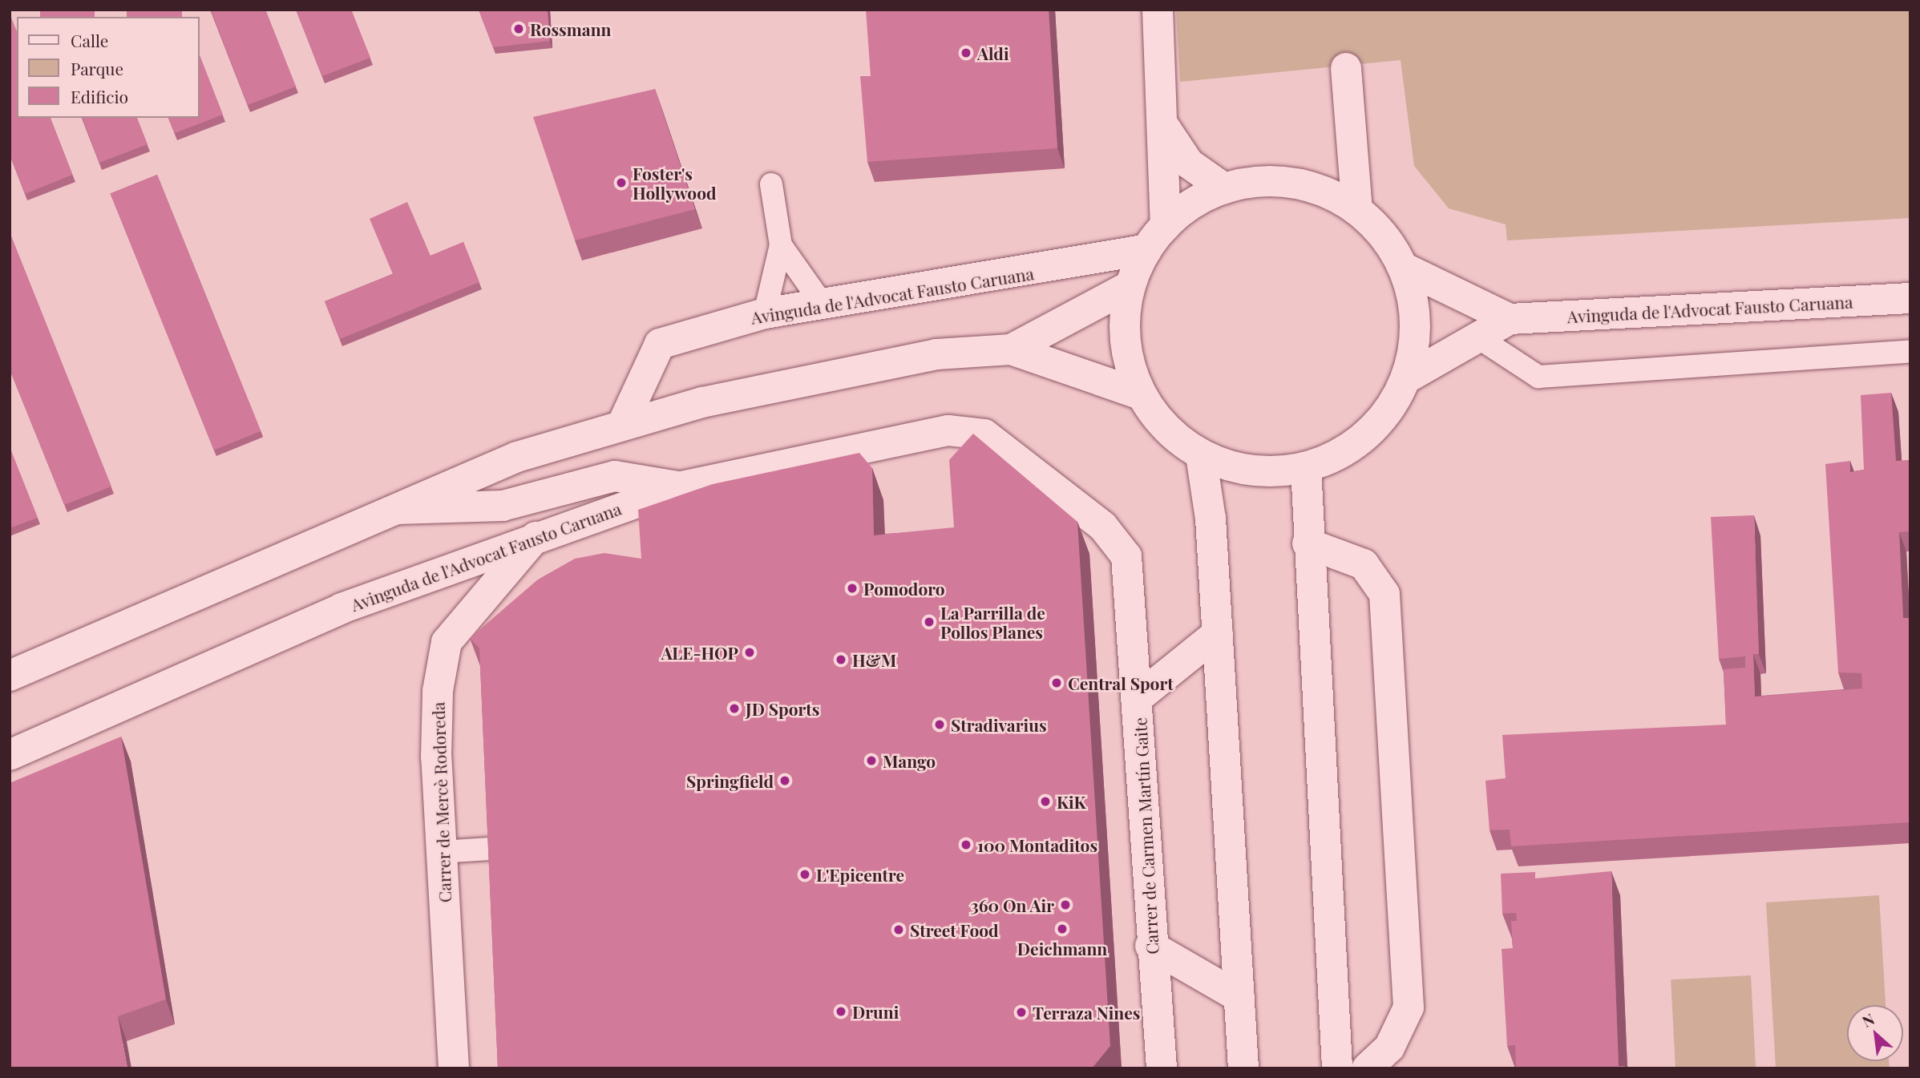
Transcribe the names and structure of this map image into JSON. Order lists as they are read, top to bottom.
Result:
{
  "streets": {
    "street": ["Avinguda de l'Advocat Fausto Caruana", "Carrer de Mercè Rodoreda", "Carrer de Carmen Martín Gaite"]
  },
  "crossings": [
    ["Avinguda de l'Advocat Fausto Caruana", "Carrer de Mercè Rodoreda"],
    ["Avinguda de l'Advocat Fausto Caruana", "Carrer de Carmen Martín Gaite"]
  ],
  "places": [
    "Rossmann",
    "Aldi",
    "Foster's Hollywood",
    "Pomodoro",
    "La Parrilla de Pollos Planes",
    "ALE-HOP",
    "H&M",
    "Central Sport",
    "JD Sports",
    "Stradivarius",
    "Mango",
    "Springfield",
    "KiK",
    "100 Montaditos",
    "L'Epicentre",
    "360 On Air",
    "Deichmann",
    "Street Food",
    "Druni",
    "Terraza Nines"
  ],
  "legend": ["Calle", "Parque", "Edificio"],
  "north": "top left"
}
